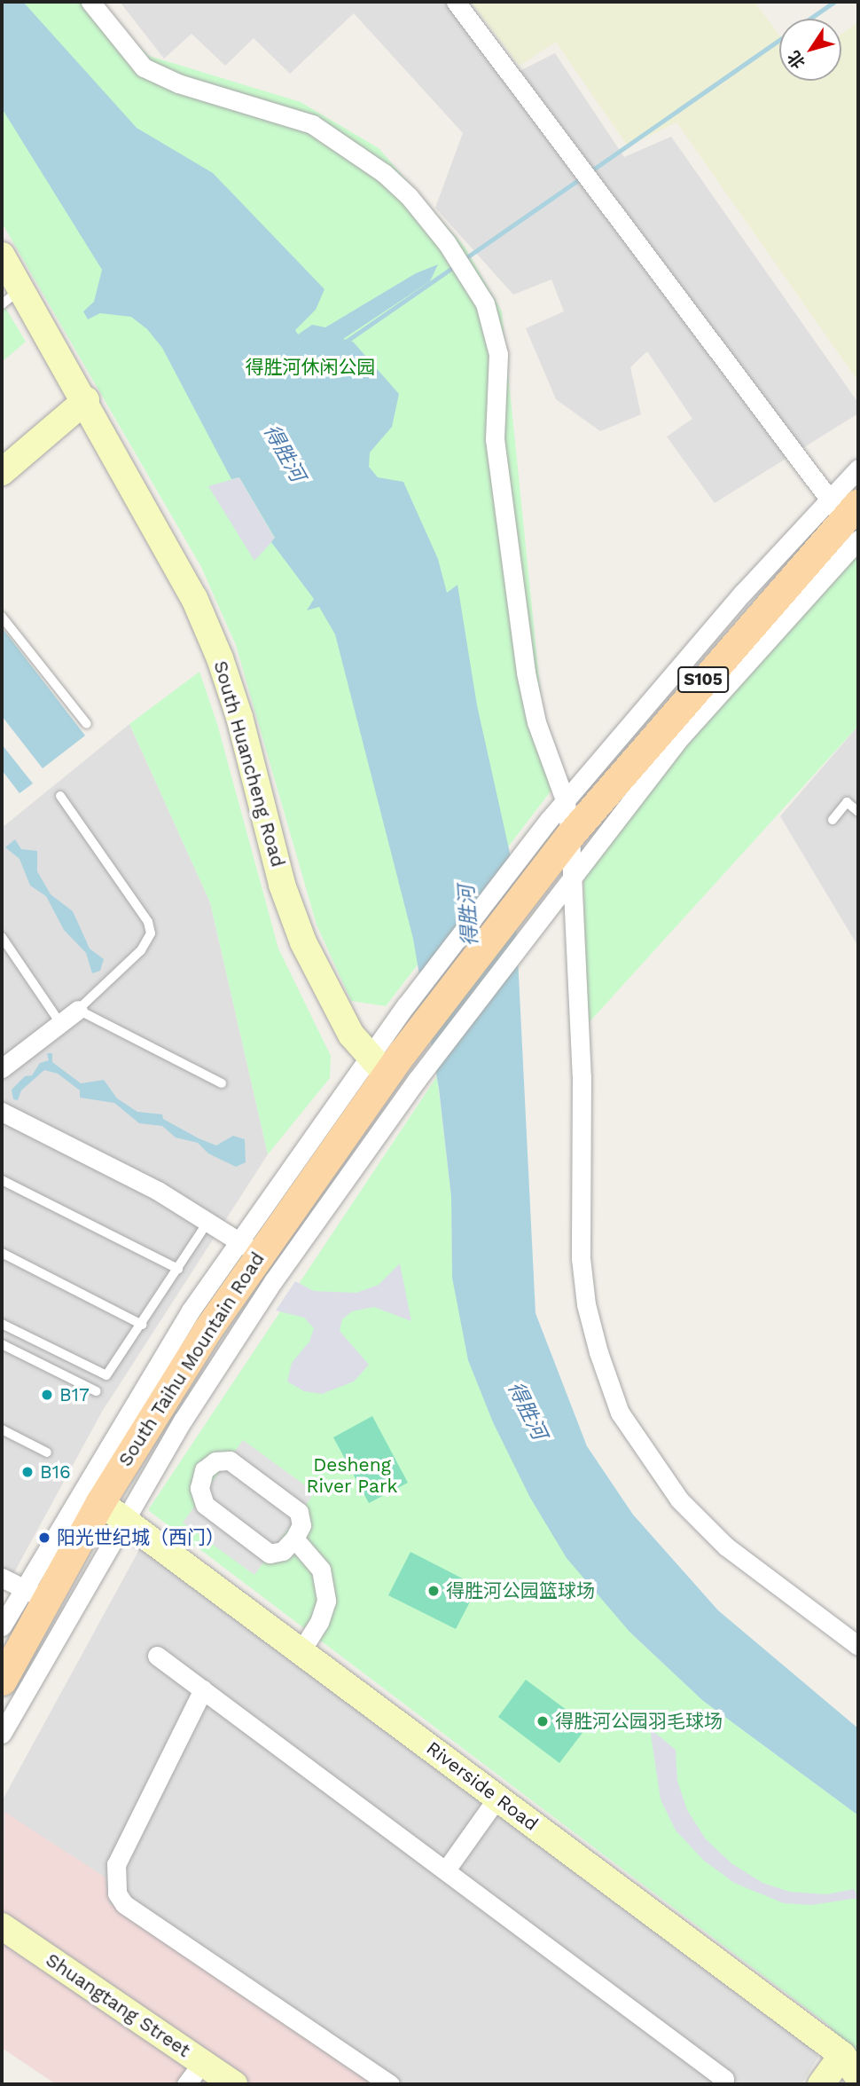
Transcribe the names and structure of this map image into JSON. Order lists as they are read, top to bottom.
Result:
{
  "streets": {
    "main road": ["S105", "South Taihu Mountain Road"],
    "street": ["South Huancheng Road", "Riverside Road", "Shuangtang Street"]
  },
  "crossings": [
    ["S105", "South Huancheng Road"],
    ["S105", "South Taihu Mountain Road"],
    ["South Huancheng Road", "South Taihu Mountain Road"],
    ["South Taihu Mountain Road", "Riverside Road"]
  ],
  "water": ["得胜河"],
  "parks": ["得胜河休闲公园", "Desheng River Park"],
  "places": [
    "B17",
    "B16",
    "阳光世纪城（西门）",
    "得胜河公园篮球场",
    "得胜河公园羽毛球场"
  ],
  "north": "bottom left"
}
